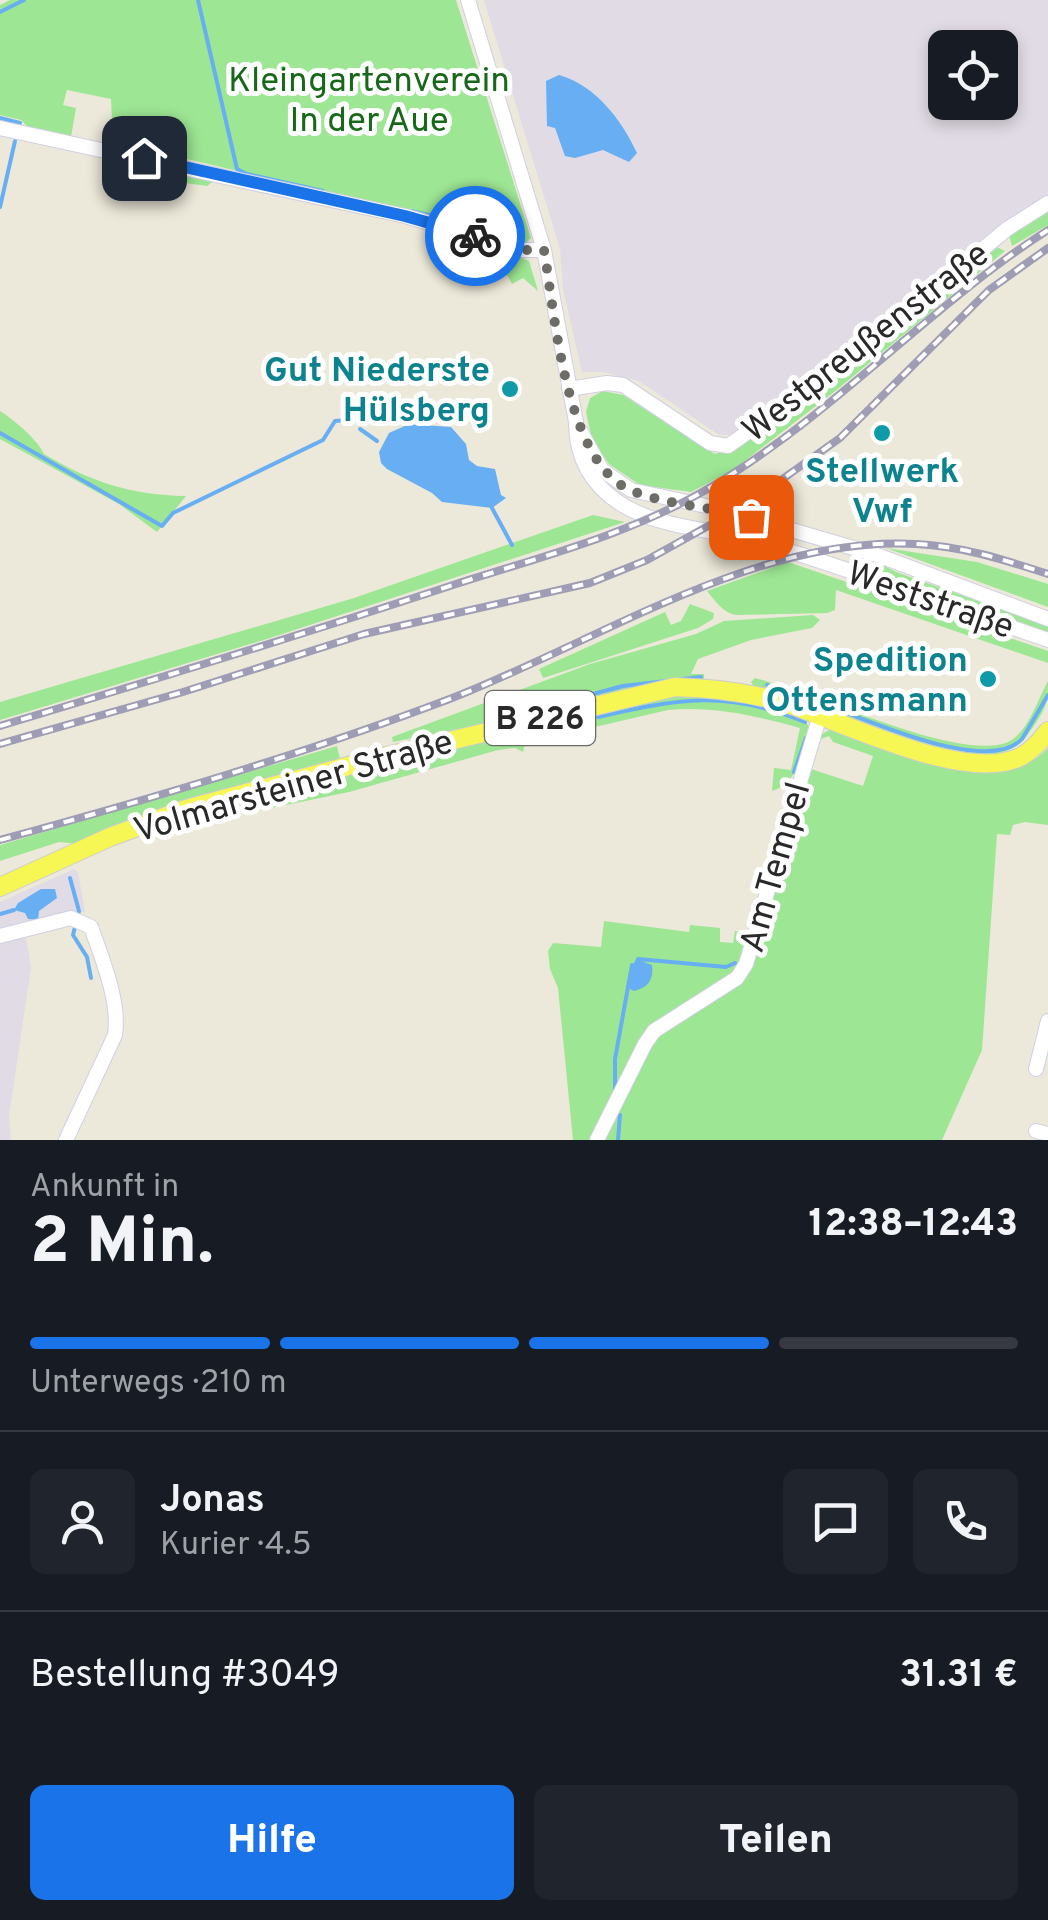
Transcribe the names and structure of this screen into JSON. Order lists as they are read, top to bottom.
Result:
{
  "streets": {
    "main road": ["B 226", "Volmarsteiner Straße"],
    "street": ["Westpreußenstraße", "Weststraße", "Am Tempel"]
  },
  "crossings": [
    ["Westpreußenstraße", "Weststraße"],
    ["Volmarsteiner Straße", "Am Tempel"]
  ],
  "parks": ["Kleingartenverein In der Aue"],
  "places": ["Gut Niederste Hülsberg", "Stellwerk Vwf", "Spedition Ottensmann"],
  "page": {
    "heading": ["2 Min.", "Ankunft in", "12:38–12:43"],
    "panel": [
      "Jonas",
      "Kurier · 4.5",
      "Bestellung #3049",
      "31.31 €"
    ],
    "bar": "Unterwegs · 210 m",
    "buttons": ["Hilfe", "Teilen"]
  }
}
